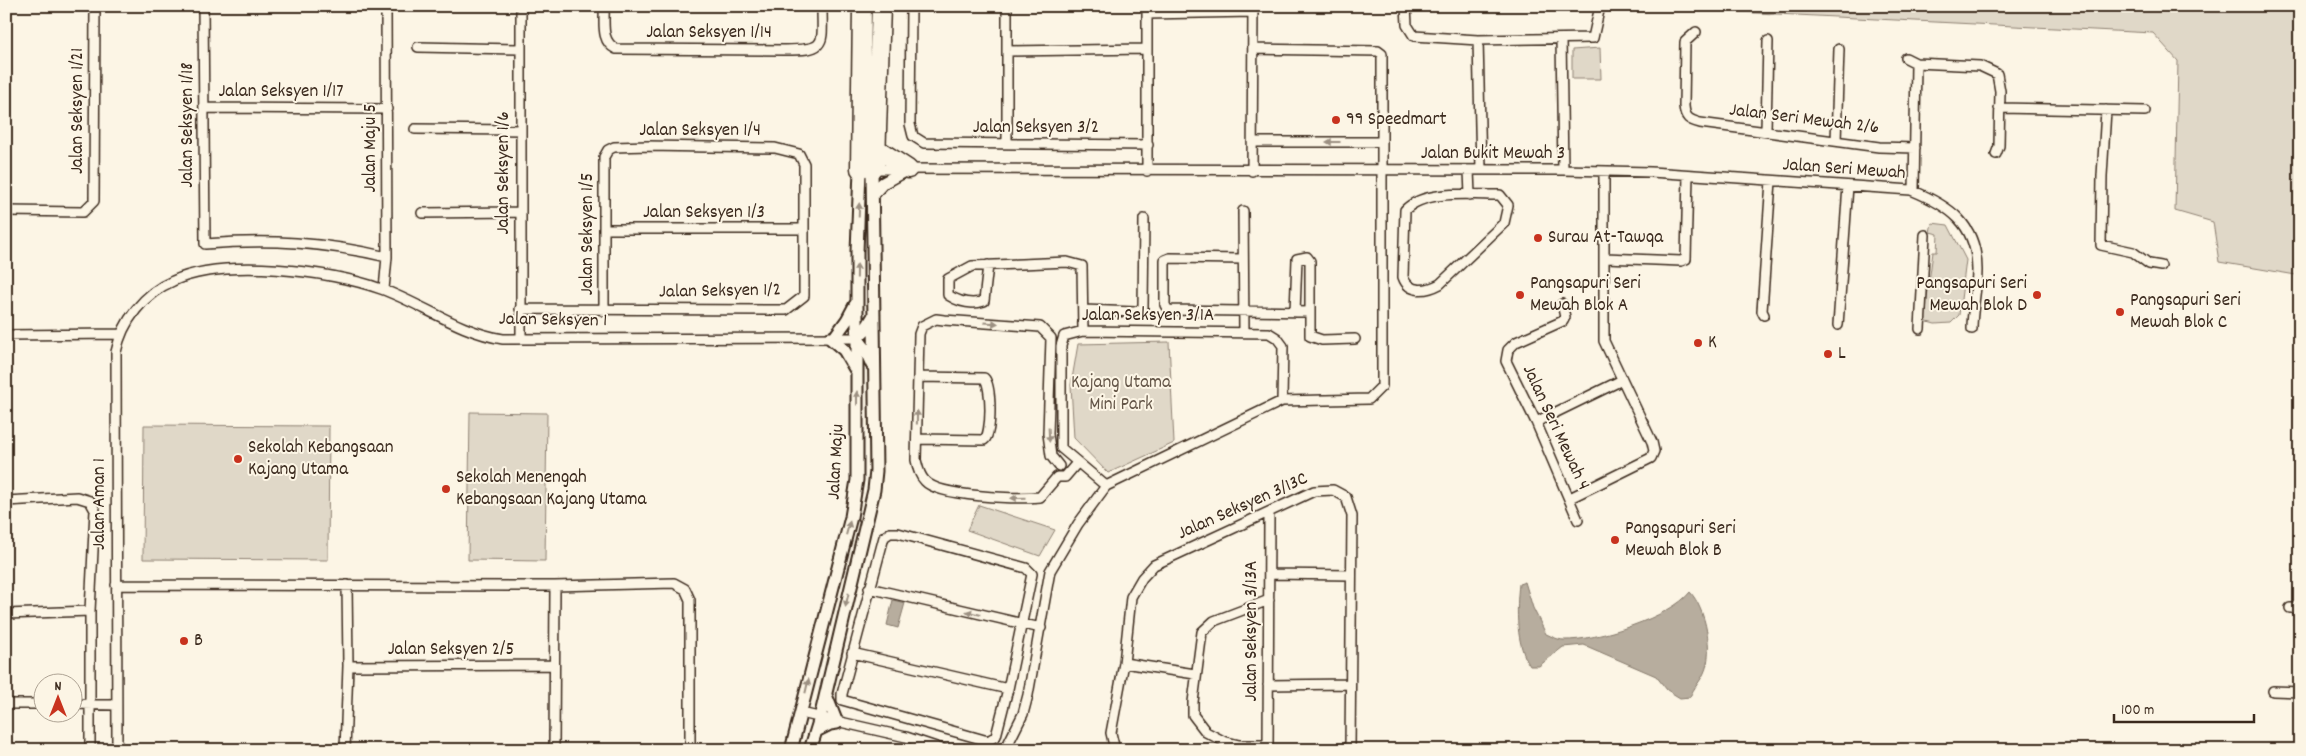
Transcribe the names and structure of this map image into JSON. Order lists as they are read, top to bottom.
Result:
{
  "streets": {
    "street": [
      "Jalan Seksyen 1/14",
      "Jalan Seksyen 1/17",
      "Jalan Seksyen 1/21",
      "Jalan Seri Mewah 2/6",
      "Jalan Seksyen 1/18",
      "Jalan Seksyen 3/2",
      "Jalan Seksyen 1/4",
      "Jalan Maju 5",
      "Jalan Bukit Mewah 3",
      "Jalan Seri Mewah",
      "Jalan Seksyen 1/6",
      "Jalan Seksyen 1/3",
      "Jalan Seksyen 1/5",
      "Jalan Seksyen 1/2",
      "Jalan Seksyen 3/1A",
      "Jalan Seksyen 1",
      "Jalan Seri Mewah 4",
      "Jalan Maju",
      "Jalan Aman 1",
      "Jalan Seksyen 3/13C",
      "Jalan Seksyen 3/13A",
      "Jalan Seksyen 2/5"
    ]
  },
  "crossings": [
    ["Jalan Seksyen 1/17", "Jalan Seksyen 1/18"],
    ["Jalan Seksyen 1/17", "Jalan Maju 5"],
    ["Jalan Seksyen 1/18", "Jalan Maju 5"],
    ["Jalan Seksyen 1/4", "Jalan Seksyen 1/5"],
    ["Jalan Seksyen 1/4", "Jalan Seksyen 1/2"],
    ["Jalan Maju 5", "Jalan Seksyen 1"],
    ["Jalan Bukit Mewah 3", "Jalan Seri Mewah"],
    ["Jalan Bukit Mewah 3", "Jalan Maju"],
    ["Jalan Seksyen 1/6", "Jalan Seksyen 1/2"],
    ["Jalan Seksyen 1/6", "Jalan Seksyen 1"],
    ["Jalan Seksyen 1/3", "Jalan Seksyen 1/5"],
    ["Jalan Seksyen 1/3", "Jalan Seksyen 1/2"],
    ["Jalan Seksyen 1/5", "Jalan Seksyen 1/2"],
    ["Jalan Seksyen 1", "Jalan Maju"],
    ["Jalan Seksyen 1", "Jalan Aman 1"],
    ["Jalan Seksyen 3/13C", "Jalan Seksyen 3/13A"]
  ],
  "parks": ["Kajang Utama Mini Park"],
  "places": [
    "99 Speedmart",
    "Surau At-Tawqa",
    "Pangsapuri Seri Mewah Blok A",
    "Pangsapuri Seri Mewah Blok D",
    "Pangsapuri Seri Mewah Blok C",
    "K",
    "L",
    "Sekolah Kebangsaan Kajang Utama",
    "Sekolah Menengah Kebangsaan Kajang Utama",
    "Pangsapuri Seri Mewah Blok B",
    "B"
  ],
  "scale_bar": "100 m",
  "north": "top"
}
